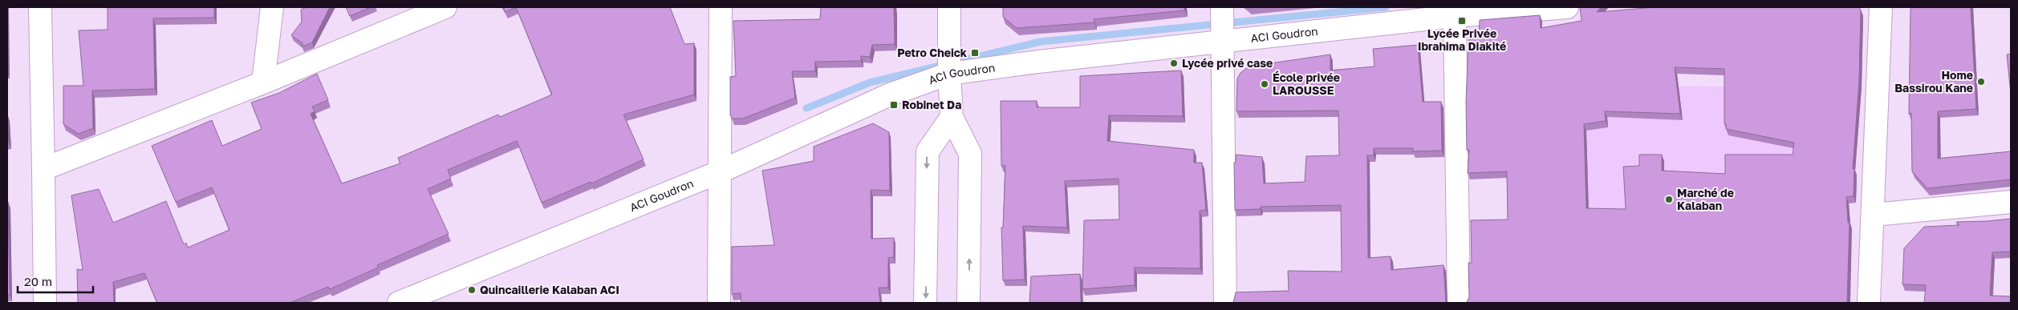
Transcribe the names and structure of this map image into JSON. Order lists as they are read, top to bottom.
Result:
{
  "streets": {
    "street": ["ACI Goudron"]
  },
  "places": {
    "transit": ["Lycée Privée Ibrahima Diakité", "Petro Cheick", "Robinet Da"],
    "other": [
      "Lycée privé case",
      "Home Bassirou Kane",
      "École privée LAROUSSE",
      "Marché de Kalaban",
      "Quincaillerie Kalaban ACI"
    ]
  },
  "scale_bar": "20 m"
}
